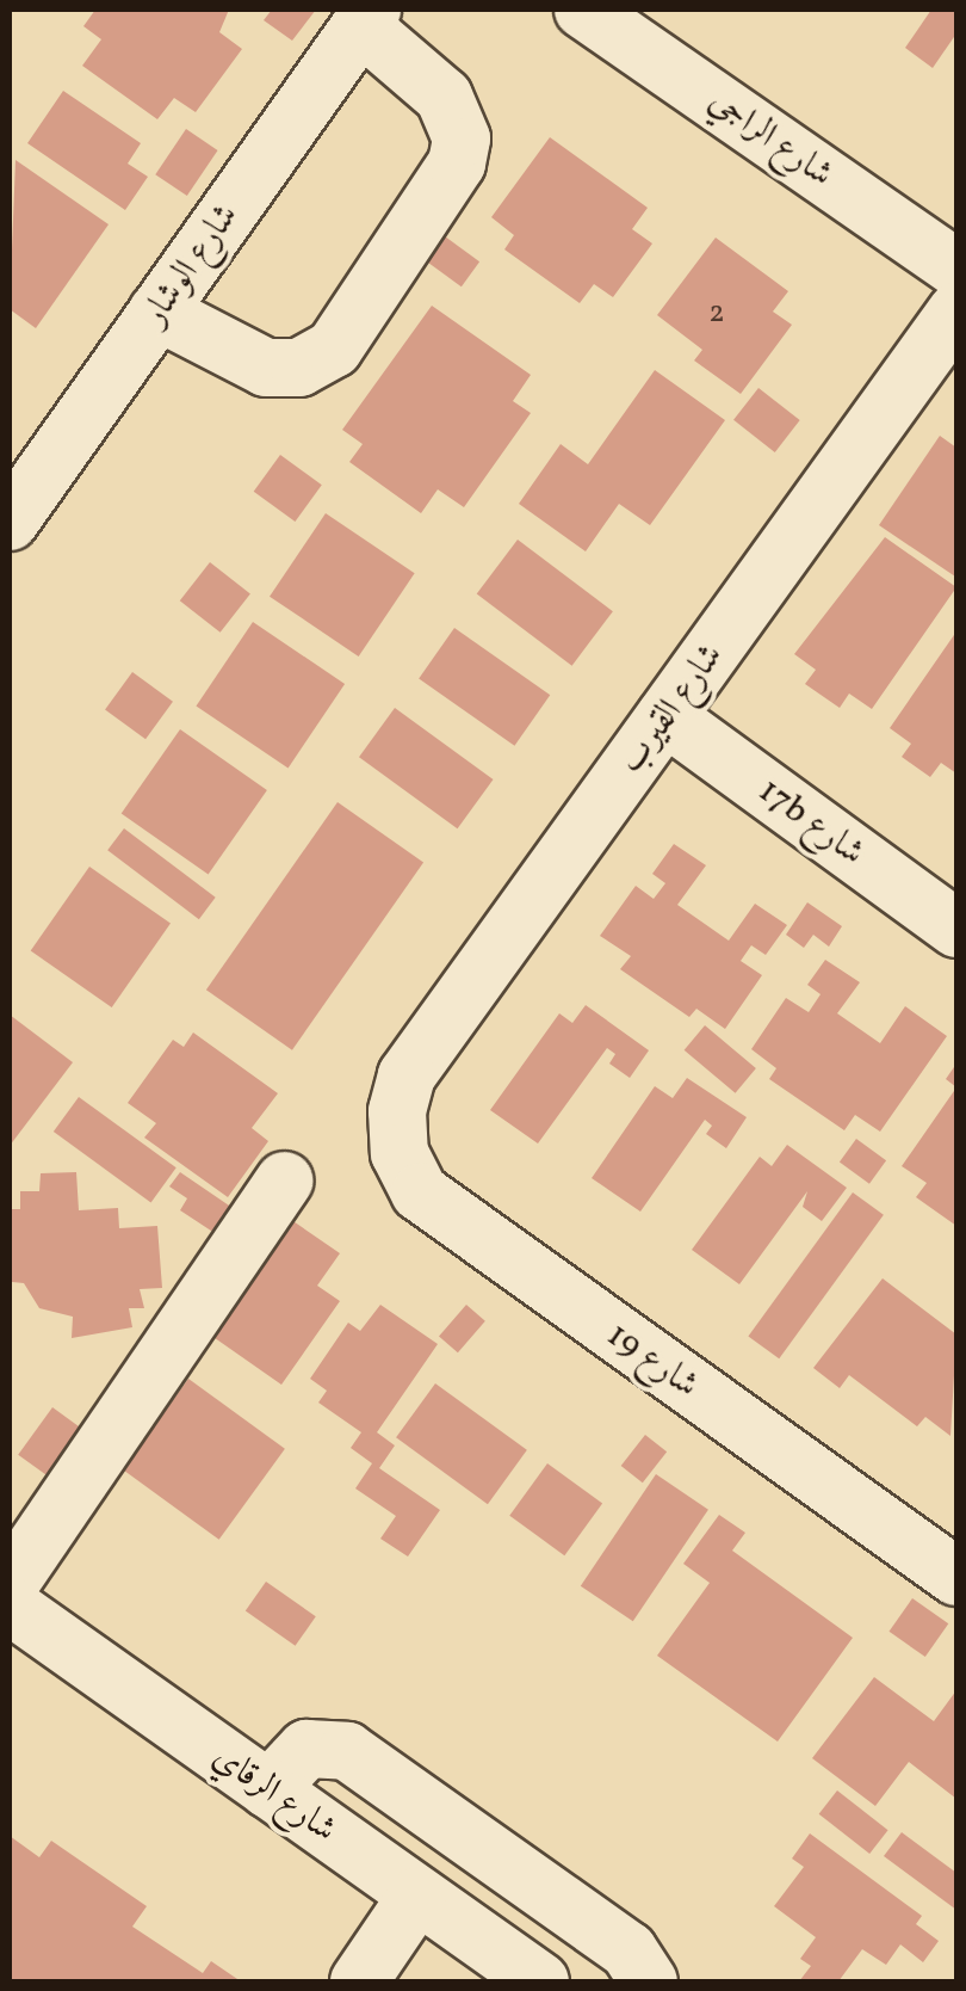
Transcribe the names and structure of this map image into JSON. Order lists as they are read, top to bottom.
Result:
{
  "streets": {
    "street": [
      "شارع الراجي",
      "شارع الوشار",
      "شارع القيرب",
      "17b شارع",
      "شارع 19",
      "شارع الرقاي"
    ]
  },
  "crossings": [
    ["شارع القيرب", "17b شارع"],
    ["شارع القيرب", "شارع 19"]
  ],
  "house_numbers": ["2"]
}
